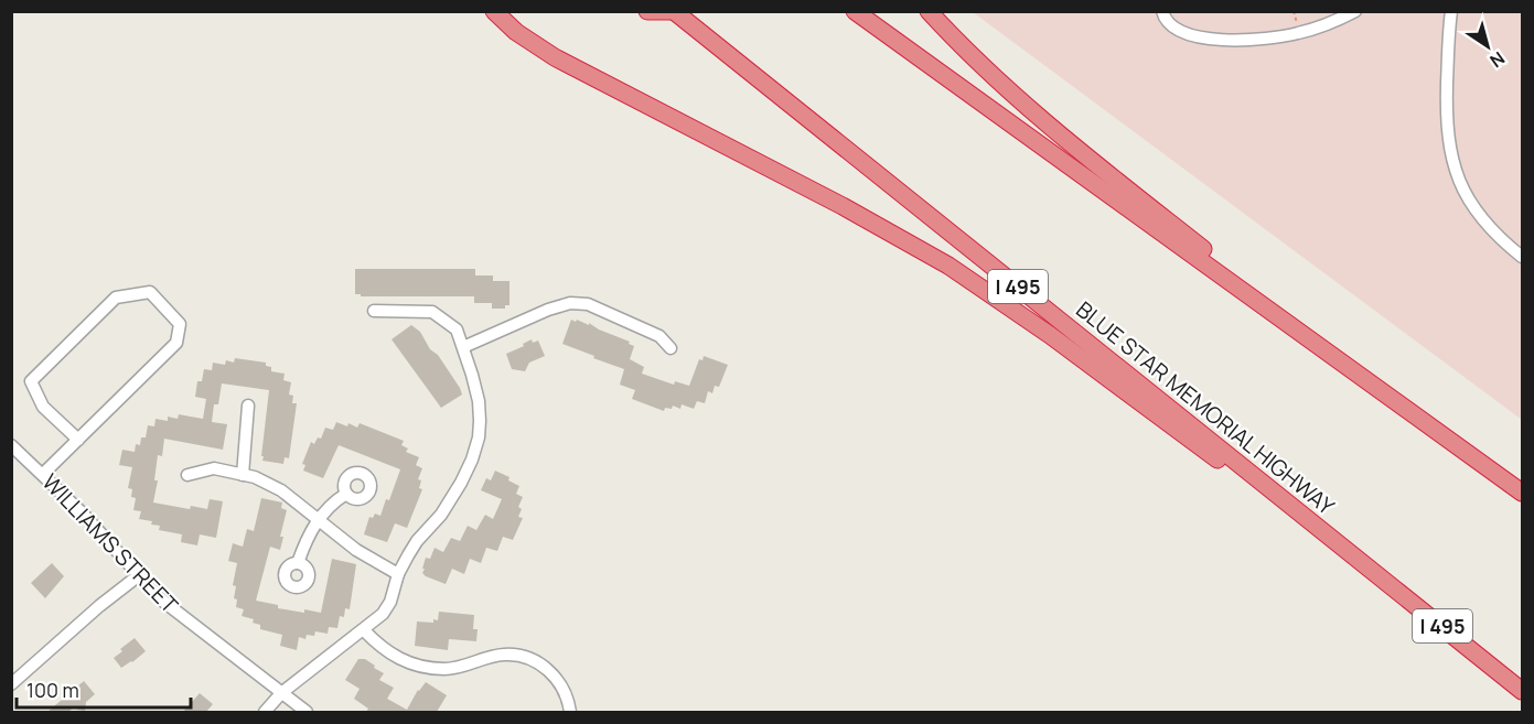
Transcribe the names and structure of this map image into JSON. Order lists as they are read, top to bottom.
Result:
{
  "streets": {
    "highway": ["I 495", "BLUE STAR MEMORIAL HIGHWAY"],
    "street": ["WILLIAMS STREET"]
  },
  "scale_bar": "100 m",
  "north": "bottom right"
}
